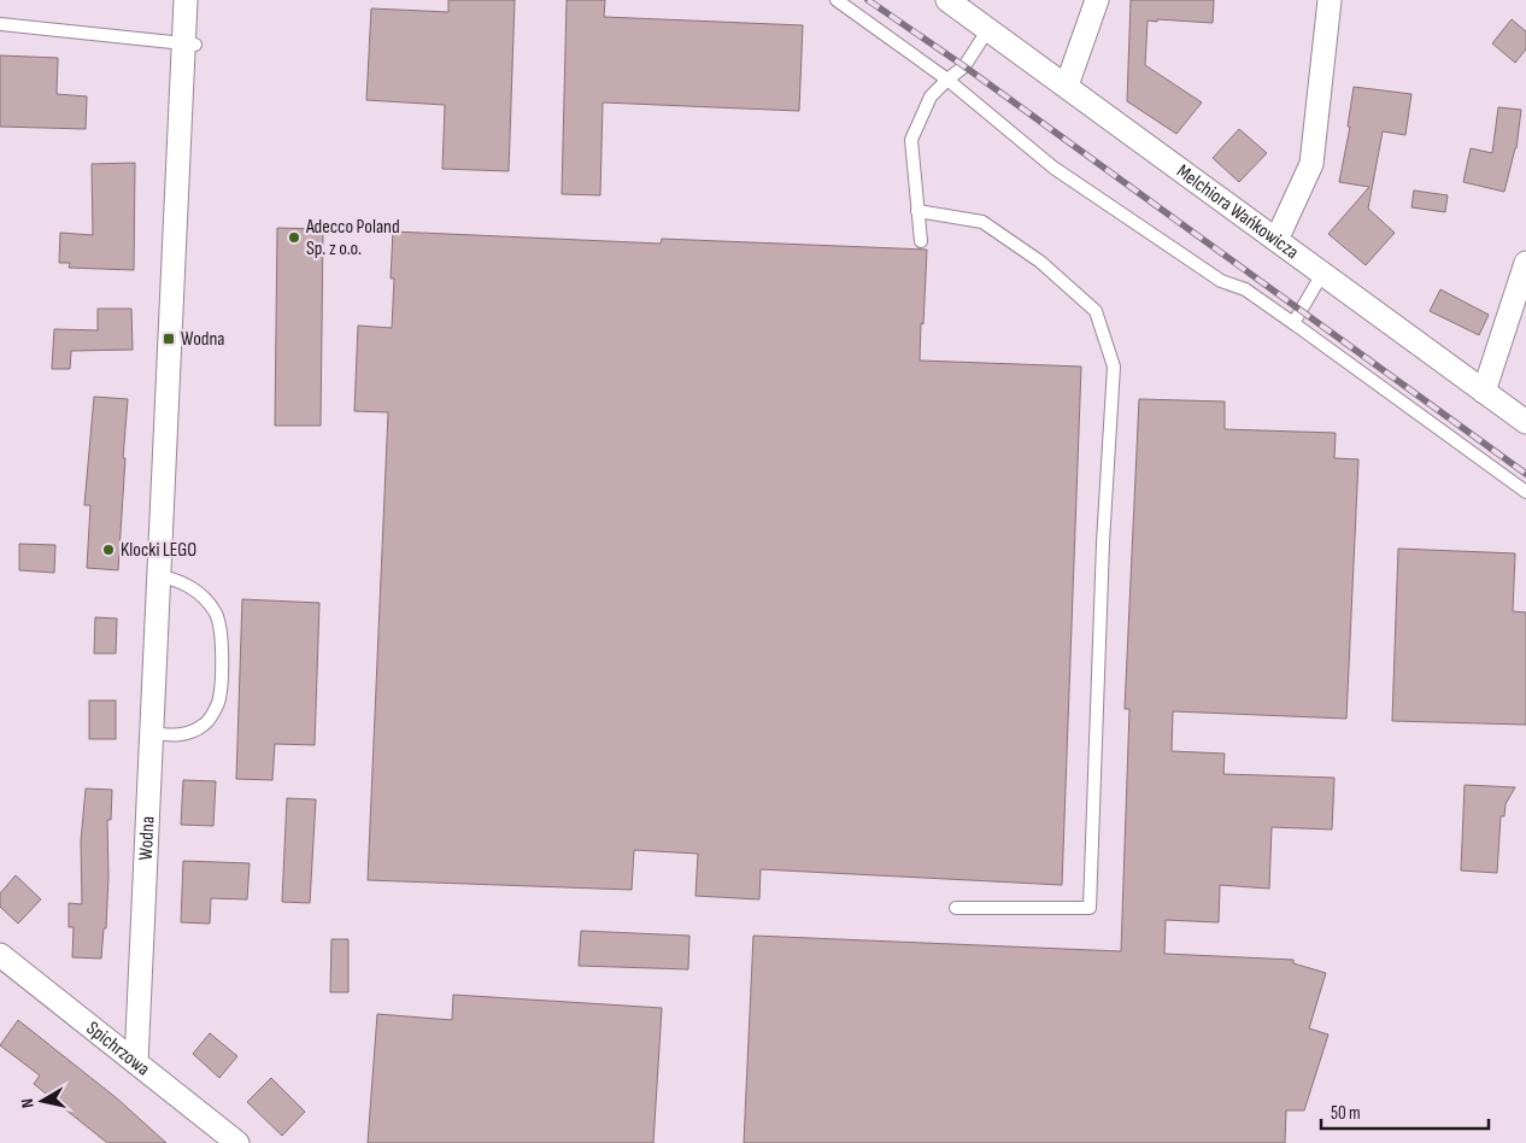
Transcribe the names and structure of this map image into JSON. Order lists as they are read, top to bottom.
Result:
{
  "streets": {
    "street": ["Melchiora Wańkowicza", "Wodna", "Spichrzowa"]
  },
  "crossings": [
    ["Wodna", "Spichrzowa"]
  ],
  "places": {
    "other": ["Adecco Poland Sp. z o.o.", "Klocki LEGO"],
    "transit": ["Wodna"]
  },
  "scale_bar": "50 m",
  "north": "left"
}
